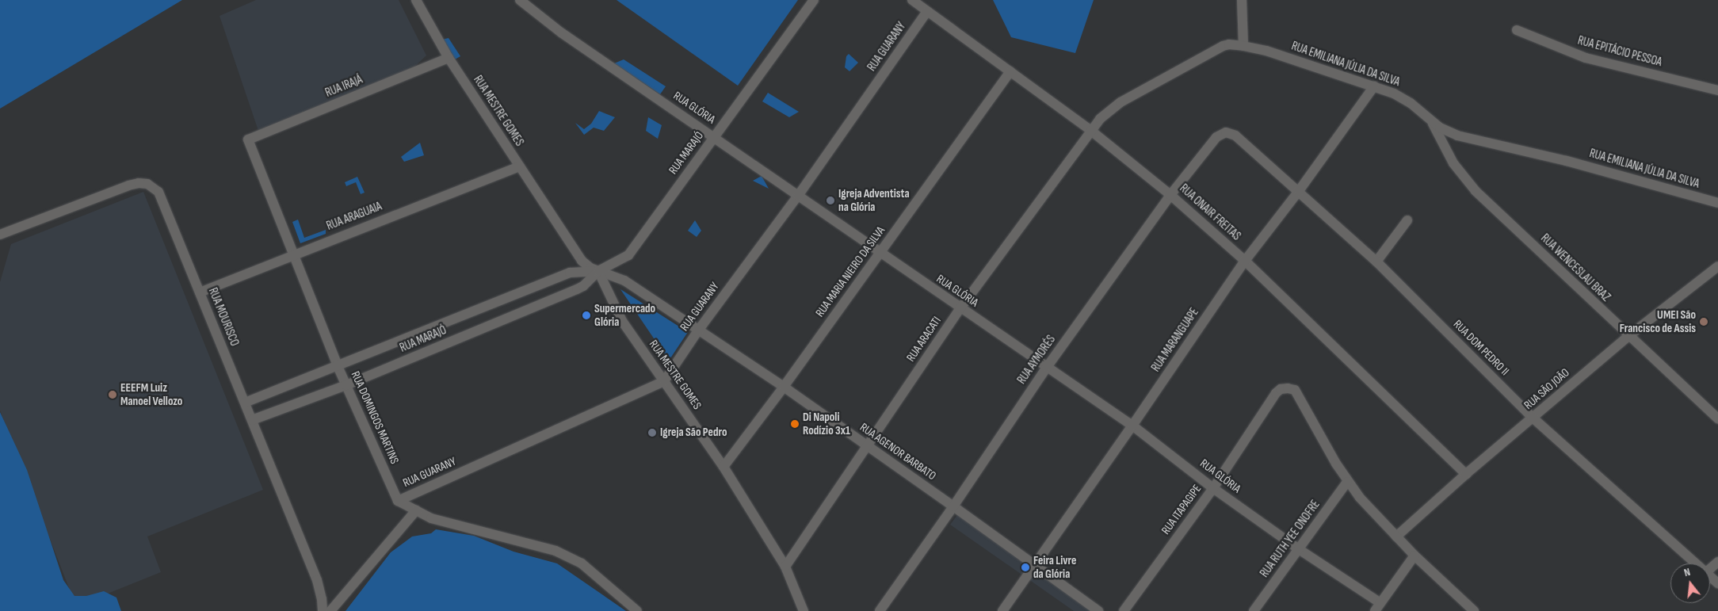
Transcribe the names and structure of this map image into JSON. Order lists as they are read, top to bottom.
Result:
{
  "streets": {
    "street": [
      "RUA GUARANY",
      "RUA EPITÁCIO PESSOA",
      "RUA EMILIANA JÚLIA DA SILVA",
      "RUA IRAJÁ",
      "RUA GLÓRIA",
      "RUA MESTRE GOMES",
      "RUA MARAJÓ",
      "RUA ONAIR FREITAS",
      "RUA ARAGUAIA",
      "RUA WENCESLAU BRAZ",
      "RUA MARIA NIEIRO DA SILVA",
      "RUA MOURISCO",
      "RUA ARACATI",
      "RUA MARANGUAPE",
      "RUA DOM PEDRO II",
      "RUA AYMORÉS",
      "RUA SÃO JOÃO",
      "RUA DOMINGOS MARTINS",
      "RUA AGENOR BARBATO",
      "RUA ITAPAGIPE",
      "RUA RUTH YEE ONOFRE"
    ]
  },
  "crossings": [
    ["RUA GUARANY", "RUA GLÓRIA"],
    ["RUA GUARANY", "RUA MESTRE GOMES"],
    ["RUA GUARANY", "RUA ONAIR FREITAS"],
    ["RUA GUARANY", "RUA DOMINGOS MARTINS"],
    ["RUA GUARANY", "RUA AGENOR BARBATO"],
    ["RUA EMILIANA JÚLIA DA SILVA", "RUA ONAIR FREITAS"],
    ["RUA EMILIANA JÚLIA DA SILVA", "RUA WENCESLAU BRAZ"],
    ["RUA EMILIANA JÚLIA DA SILVA", "RUA ARACATI"],
    ["RUA EMILIANA JÚLIA DA SILVA", "RUA MARANGUAPE"],
    ["RUA IRAJÁ", "RUA MESTRE GOMES"],
    ["RUA IRAJÁ", "RUA DOMINGOS MARTINS"],
    ["RUA GLÓRIA", "RUA MARAJÓ"],
    ["RUA GLÓRIA", "RUA MARIA NIEIRO DA SILVA"],
    ["RUA GLÓRIA", "RUA ARACATI"],
    ["RUA GLÓRIA", "RUA MARANGUAPE"],
    ["RUA GLÓRIA", "RUA AYMORÉS"],
    ["RUA GLÓRIA", "RUA ITAPAGIPE"],
    ["RUA GLÓRIA", "RUA RUTH YEE ONOFRE"],
    ["RUA MESTRE GOMES", "RUA MARAJÓ"],
    ["RUA MESTRE GOMES", "RUA ARAGUAIA"],
    ["RUA MESTRE GOMES", "RUA MARIA NIEIRO DA SILVA"],
    ["RUA MESTRE GOMES", "RUA ARACATI"],
    ["RUA MESTRE GOMES", "RUA AGENOR BARBATO"],
    ["RUA MARAJÓ", "RUA MOURISCO"],
    ["RUA MARAJÓ", "RUA DOMINGOS MARTINS"],
    ["RUA MARAJÓ", "RUA AGENOR BARBATO"],
    ["RUA ONAIR FREITAS", "RUA MARIA NIEIRO DA SILVA"],
    ["RUA ONAIR FREITAS", "RUA ARACATI"],
    ["RUA ONAIR FREITAS", "RUA MARANGUAPE"],
    ["RUA ONAIR FREITAS", "RUA AYMORÉS"],
    ["RUA ONAIR FREITAS", "RUA SÃO JOÃO"],
    ["RUA ARAGUAIA", "RUA MOURISCO"],
    ["RUA ARAGUAIA", "RUA DOMINGOS MARTINS"],
    ["RUA WENCESLAU BRAZ", "RUA SÃO JOÃO"],
    ["RUA MARIA NIEIRO DA SILVA", "RUA AGENOR BARBATO"],
    ["RUA ARACATI", "RUA AGENOR BARBATO"],
    ["RUA MARANGUAPE", "RUA DOM PEDRO II"],
    ["RUA MARANGUAPE", "RUA AGENOR BARBATO"],
    ["RUA DOM PEDRO II", "RUA AYMORÉS"],
    ["RUA DOM PEDRO II", "RUA SÃO JOÃO"],
    ["RUA AYMORÉS", "RUA AGENOR BARBATO"],
    ["RUA ITAPAGIPE", "RUA RUTH YEE ONOFRE"]
  ],
  "places": [
    "Igreja Adventista na Glória",
    "Supermercado Glória",
    "UMEI São Francisco de Assis",
    "EEEFM Luiz Manoel Vellozo",
    "Di Napoli Rodízio 3x1",
    "Igreja São Pedro",
    "Feira Livre da Glória"
  ],
  "north": "top"
}
